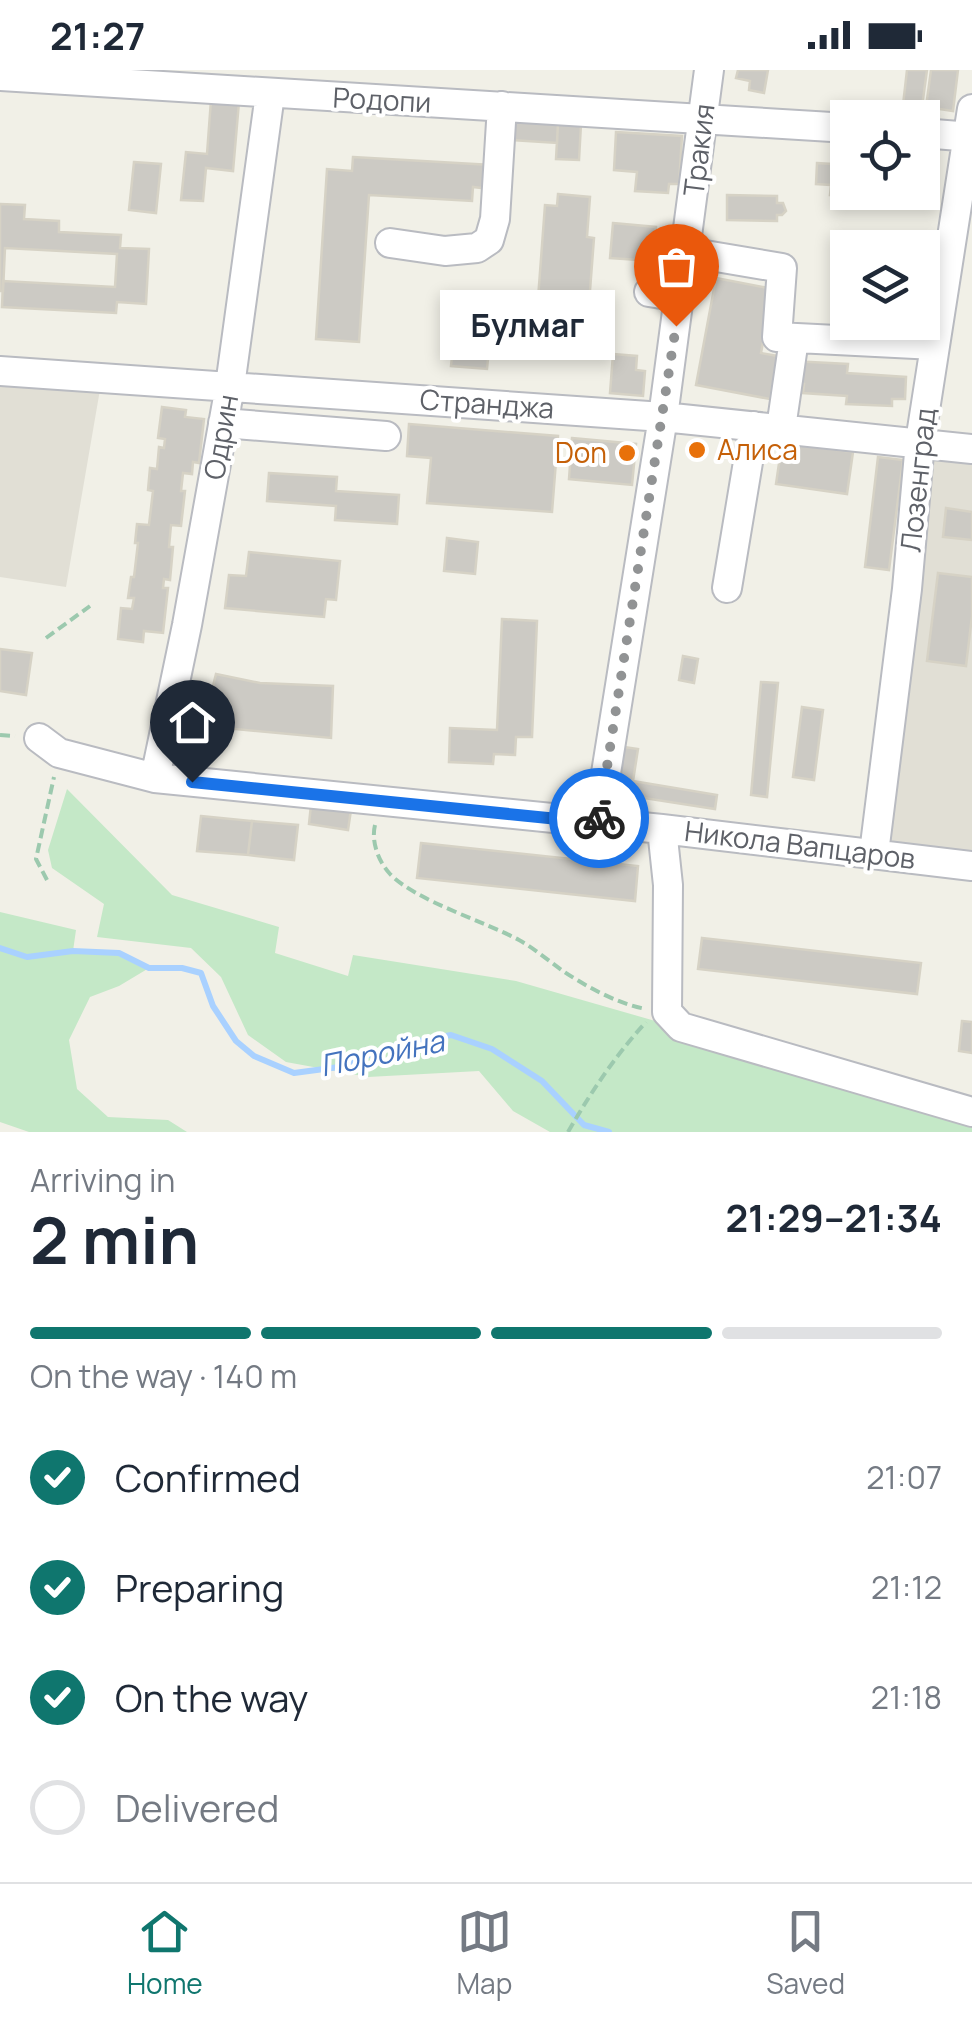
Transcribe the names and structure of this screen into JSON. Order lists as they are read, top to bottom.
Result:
{
  "streets": {
    "street": [
      "Родопи",
      "Тракия",
      "Странджа",
      "Одрин",
      "Лозенград",
      "Никола Вапцаров"
    ]
  },
  "crossings": [
    ["Родопи", "Тракия"],
    ["Родопи", "Одрин"],
    ["Тракия", "Странджа"],
    ["Тракия", "Никола Вапцаров"],
    ["Странджа", "Одрин"],
    ["Странджа", "Лозенград"],
    ["Одрин", "Никола Вапцаров"],
    ["Лозенград", "Никола Вапцаров"]
  ],
  "water": ["Поройна"],
  "places": ["Булмаг", "Алиса", "Don"],
  "page": {
    "status": "21:27",
    "bubble": "Булмаг",
    "heading": ["2 min", "Arriving in", "21:29–21:34"],
    "bar": "On the way · 140 m",
    "list": [
      ["Confirmed", "21:07"],
      ["Preparing", "21:12"],
      ["On the way", "21:18"],
      "Delivered"
    ],
    "tabs": ["Home", "Map", "Saved"]
  }
}
